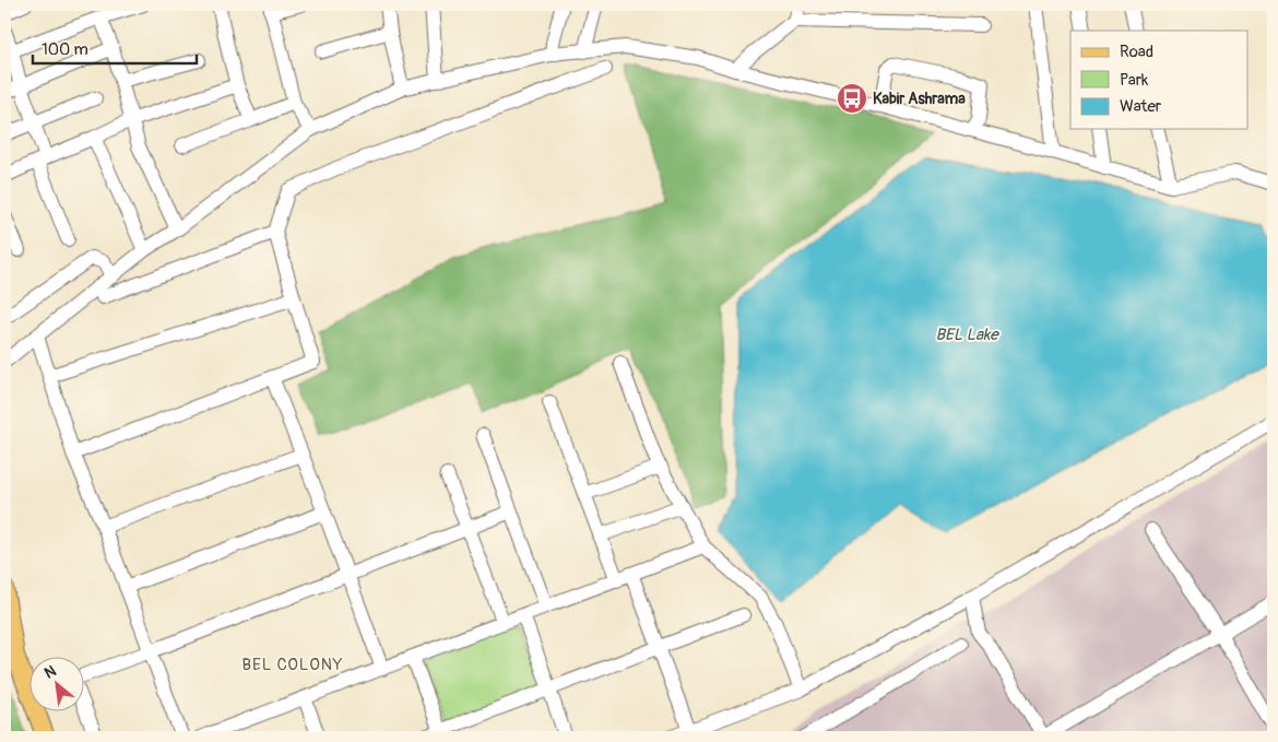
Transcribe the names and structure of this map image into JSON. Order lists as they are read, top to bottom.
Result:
{
  "districts": ["BEL COLONY"],
  "water": ["BEL Lake"],
  "places": {
    "bus stop": ["Kabir Ashrama"]
  },
  "legend": ["Road", "Park", "Water"],
  "scale_bar": "100 m",
  "north": "top left"
}
